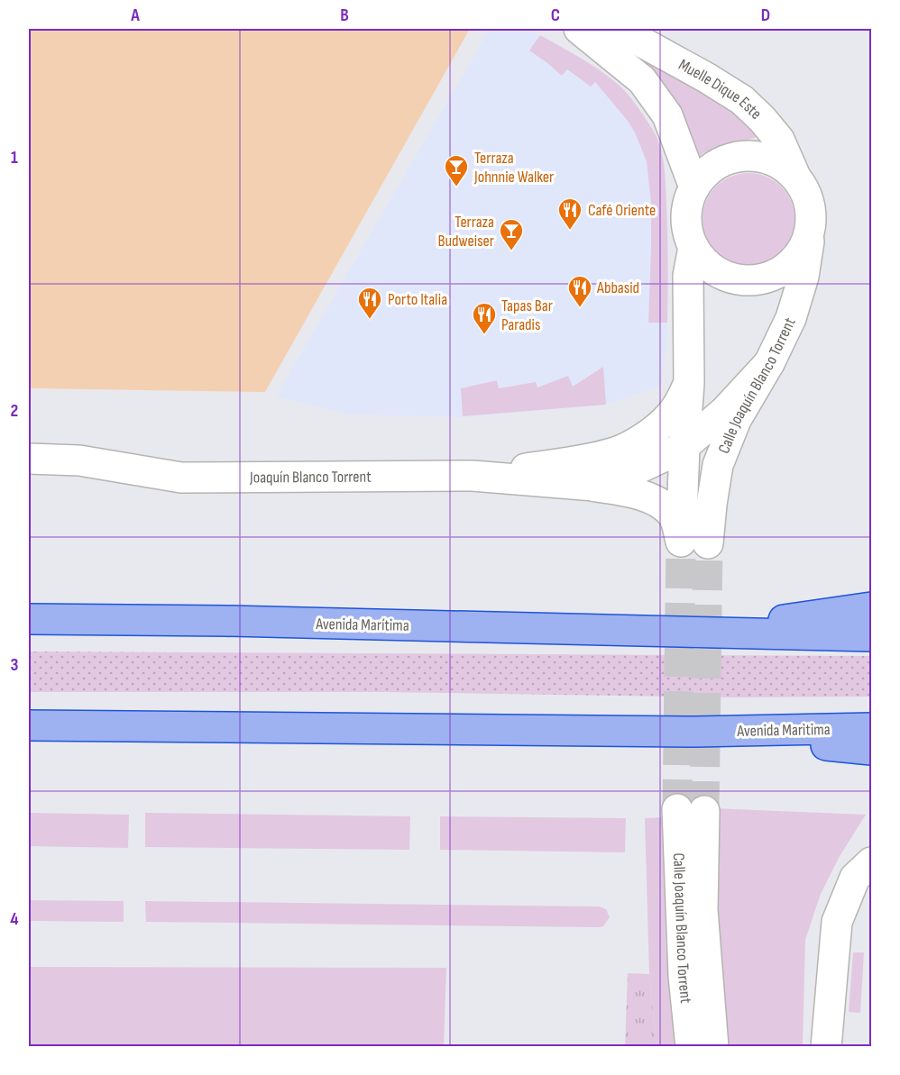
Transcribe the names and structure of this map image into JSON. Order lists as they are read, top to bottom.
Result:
{
  "streets": {
    "highway": ["Avenida Marítima", "Avenida Maritima"],
    "street": ["Muelle Dique Este", "Calle Joaquín Blanco Torrent", "Joaquín Blanco Torrent"]
  },
  "crossings": [
    ["Muelle Dique Este", "Calle Joaquín Blanco Torrent"],
    ["Calle Joaquín Blanco Torrent", "Joaquín Blanco Torrent"]
  ],
  "places": {
    "bar": ["Terraza Johnnie Walker", "Terraza Budweiser"],
    "restaurant": [
      "Café Oriente",
      "Abbasid",
      "Porto Italia",
      "Tapas Bar Paradis"
    ]
  },
  "grid": {
    "columns": [
      "A",
      "B",
      "C",
      "D"
    ],
    "rows": [
      "1",
      "2",
      "3",
      "4"
    ]
  }
}
